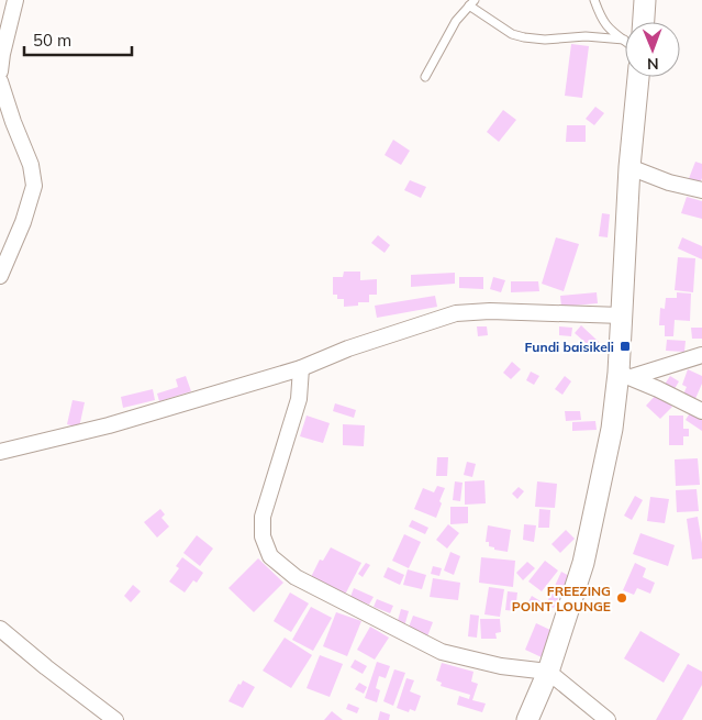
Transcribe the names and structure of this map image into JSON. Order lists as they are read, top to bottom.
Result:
{
  "places": {
    "transit": ["Fundi baisikeli"],
    "other": ["FREEZING POINT LOUNGE"]
  },
  "scale_bar": "50 m",
  "north": "bottom"
}
